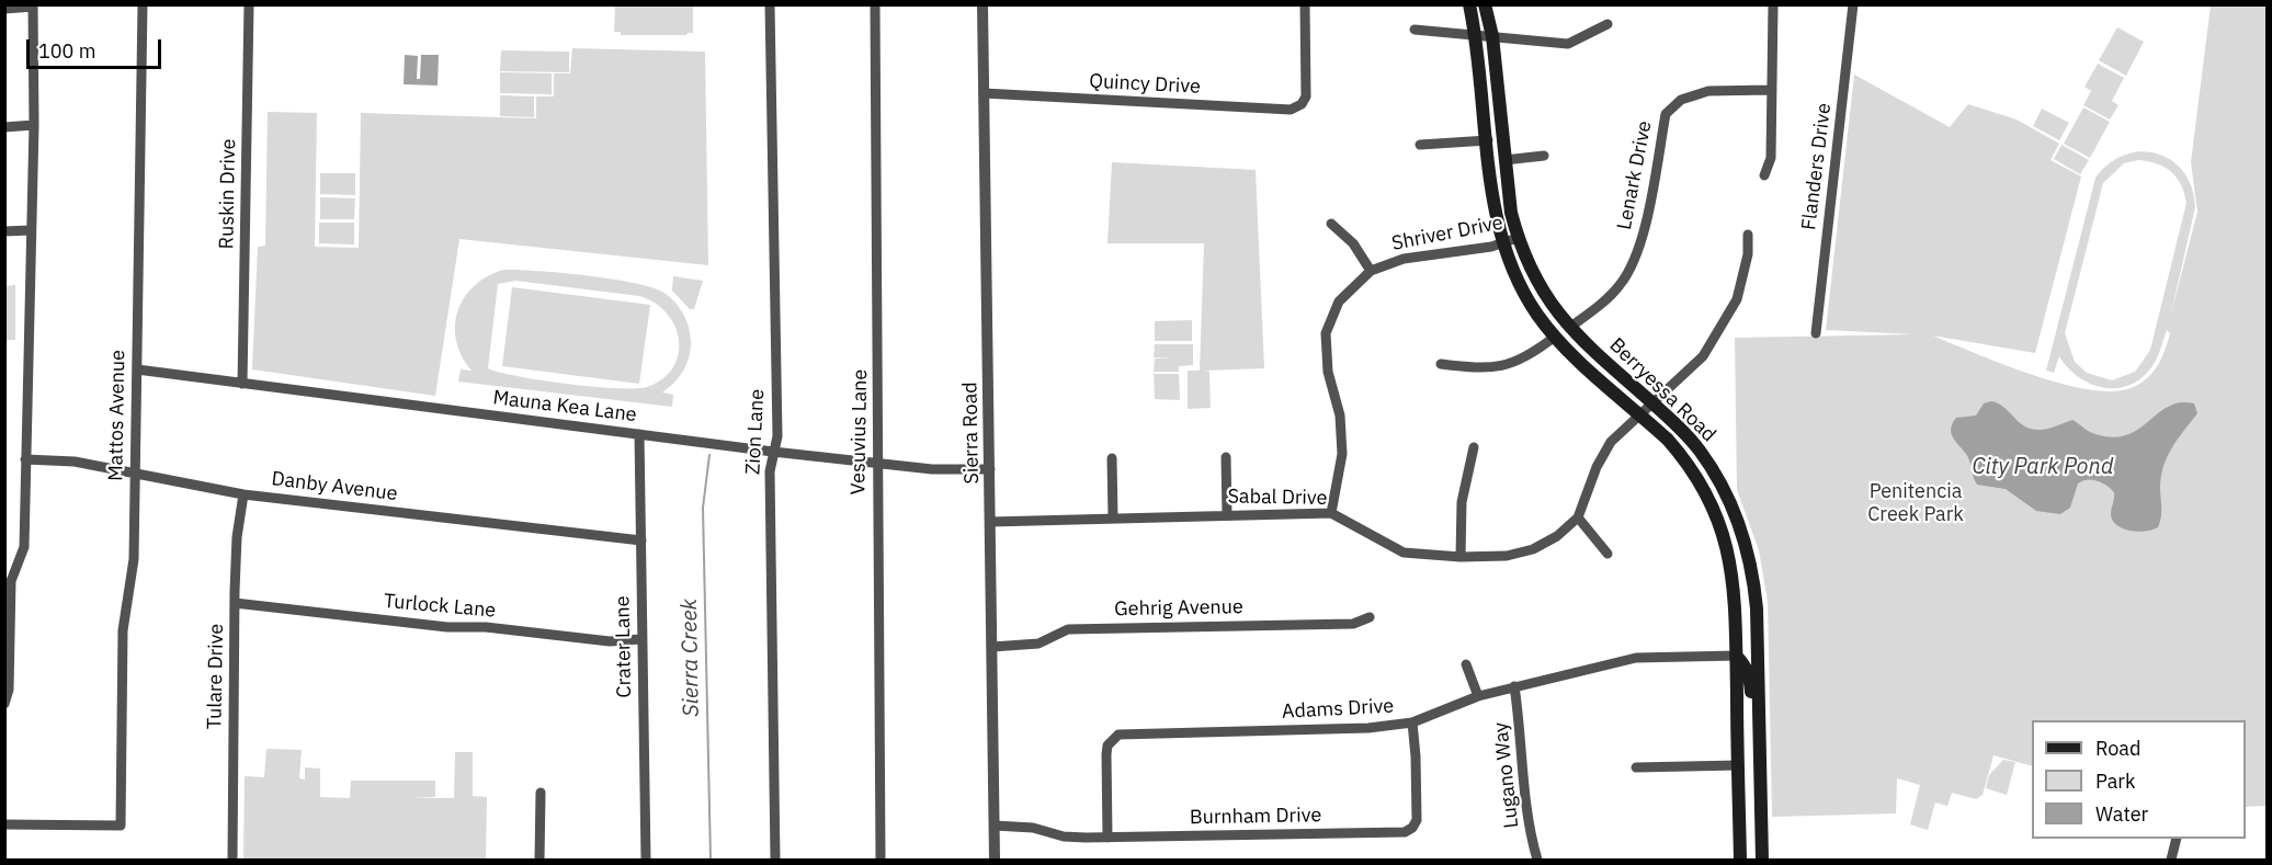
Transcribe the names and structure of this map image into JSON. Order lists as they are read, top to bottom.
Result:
{
  "streets": {
    "main road": ["Berryessa Road"],
    "street": [
      "Quincy Drive",
      "Flanders Drive",
      "Lenark Drive",
      "Ruskin Drive",
      "Shriver Drive",
      "Mauna Kea Lane",
      "Mattos Avenue",
      "Zion Lane",
      "Vesuvius Lane",
      "Sierra Road",
      "Danby Avenue",
      "Sabal Drive",
      "Turlock Lane",
      "Gehrig Avenue",
      "Crater Lane",
      "Tulare Drive",
      "Adams Drive",
      "Lugano Way",
      "Burnham Drive"
    ]
  },
  "crossings": [
    ["Quincy Drive", "Sierra Road"],
    ["Lenark Drive", "Berryessa Road"],
    ["Ruskin Drive", "Mauna Kea Lane"],
    ["Shriver Drive", "Berryessa Road"],
    ["Shriver Drive", "Sabal Drive"],
    ["Berryessa Road", "Sabal Drive"],
    ["Berryessa Road", "Adams Drive"],
    ["Mauna Kea Lane", "Mattos Avenue"],
    ["Mauna Kea Lane", "Zion Lane"],
    ["Mauna Kea Lane", "Vesuvius Lane"],
    ["Mauna Kea Lane", "Sierra Road"],
    ["Mauna Kea Lane", "Crater Lane"],
    ["Mattos Avenue", "Danby Avenue"],
    ["Sierra Road", "Sabal Drive"],
    ["Sierra Road", "Gehrig Avenue"],
    ["Sierra Road", "Burnham Drive"],
    ["Danby Avenue", "Crater Lane"],
    ["Danby Avenue", "Tulare Drive"],
    ["Turlock Lane", "Crater Lane"],
    ["Turlock Lane", "Tulare Drive"],
    ["Adams Drive", "Lugano Way"],
    ["Adams Drive", "Burnham Drive"]
  ],
  "water": ["City Park Pond", "Sierra Creek"],
  "parks": ["Penitencia Creek Park"],
  "legend": ["Road", "Park", "Water"],
  "scale_bar": "100 m"
}
